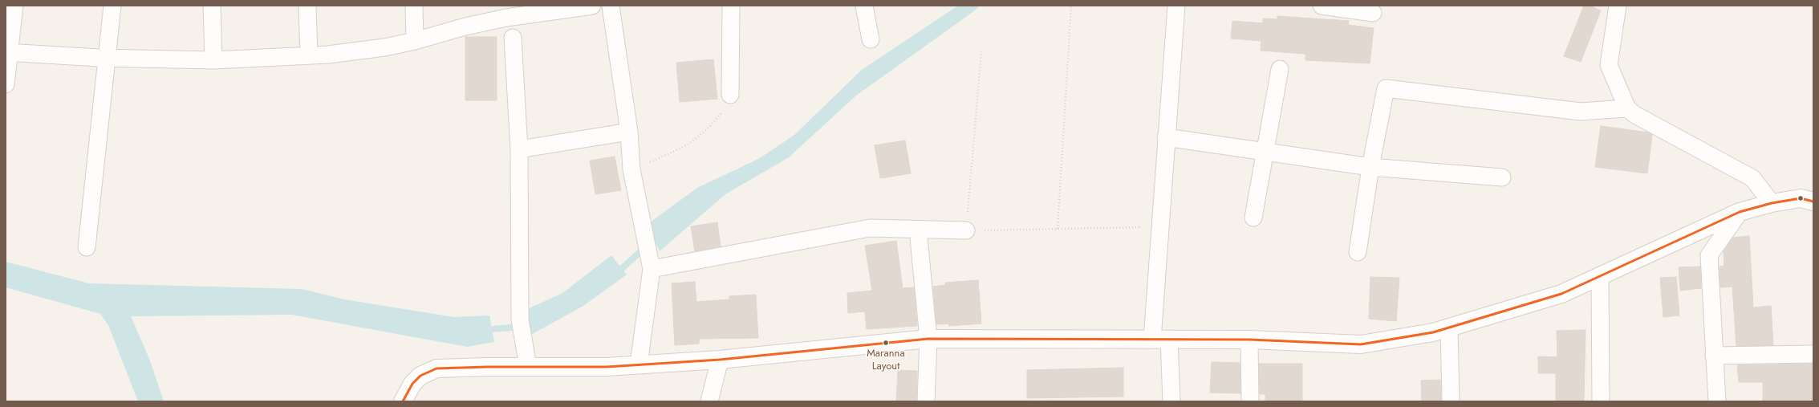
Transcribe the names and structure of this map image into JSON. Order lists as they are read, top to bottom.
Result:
{
  "places": ["Maranna Layout"]
}
